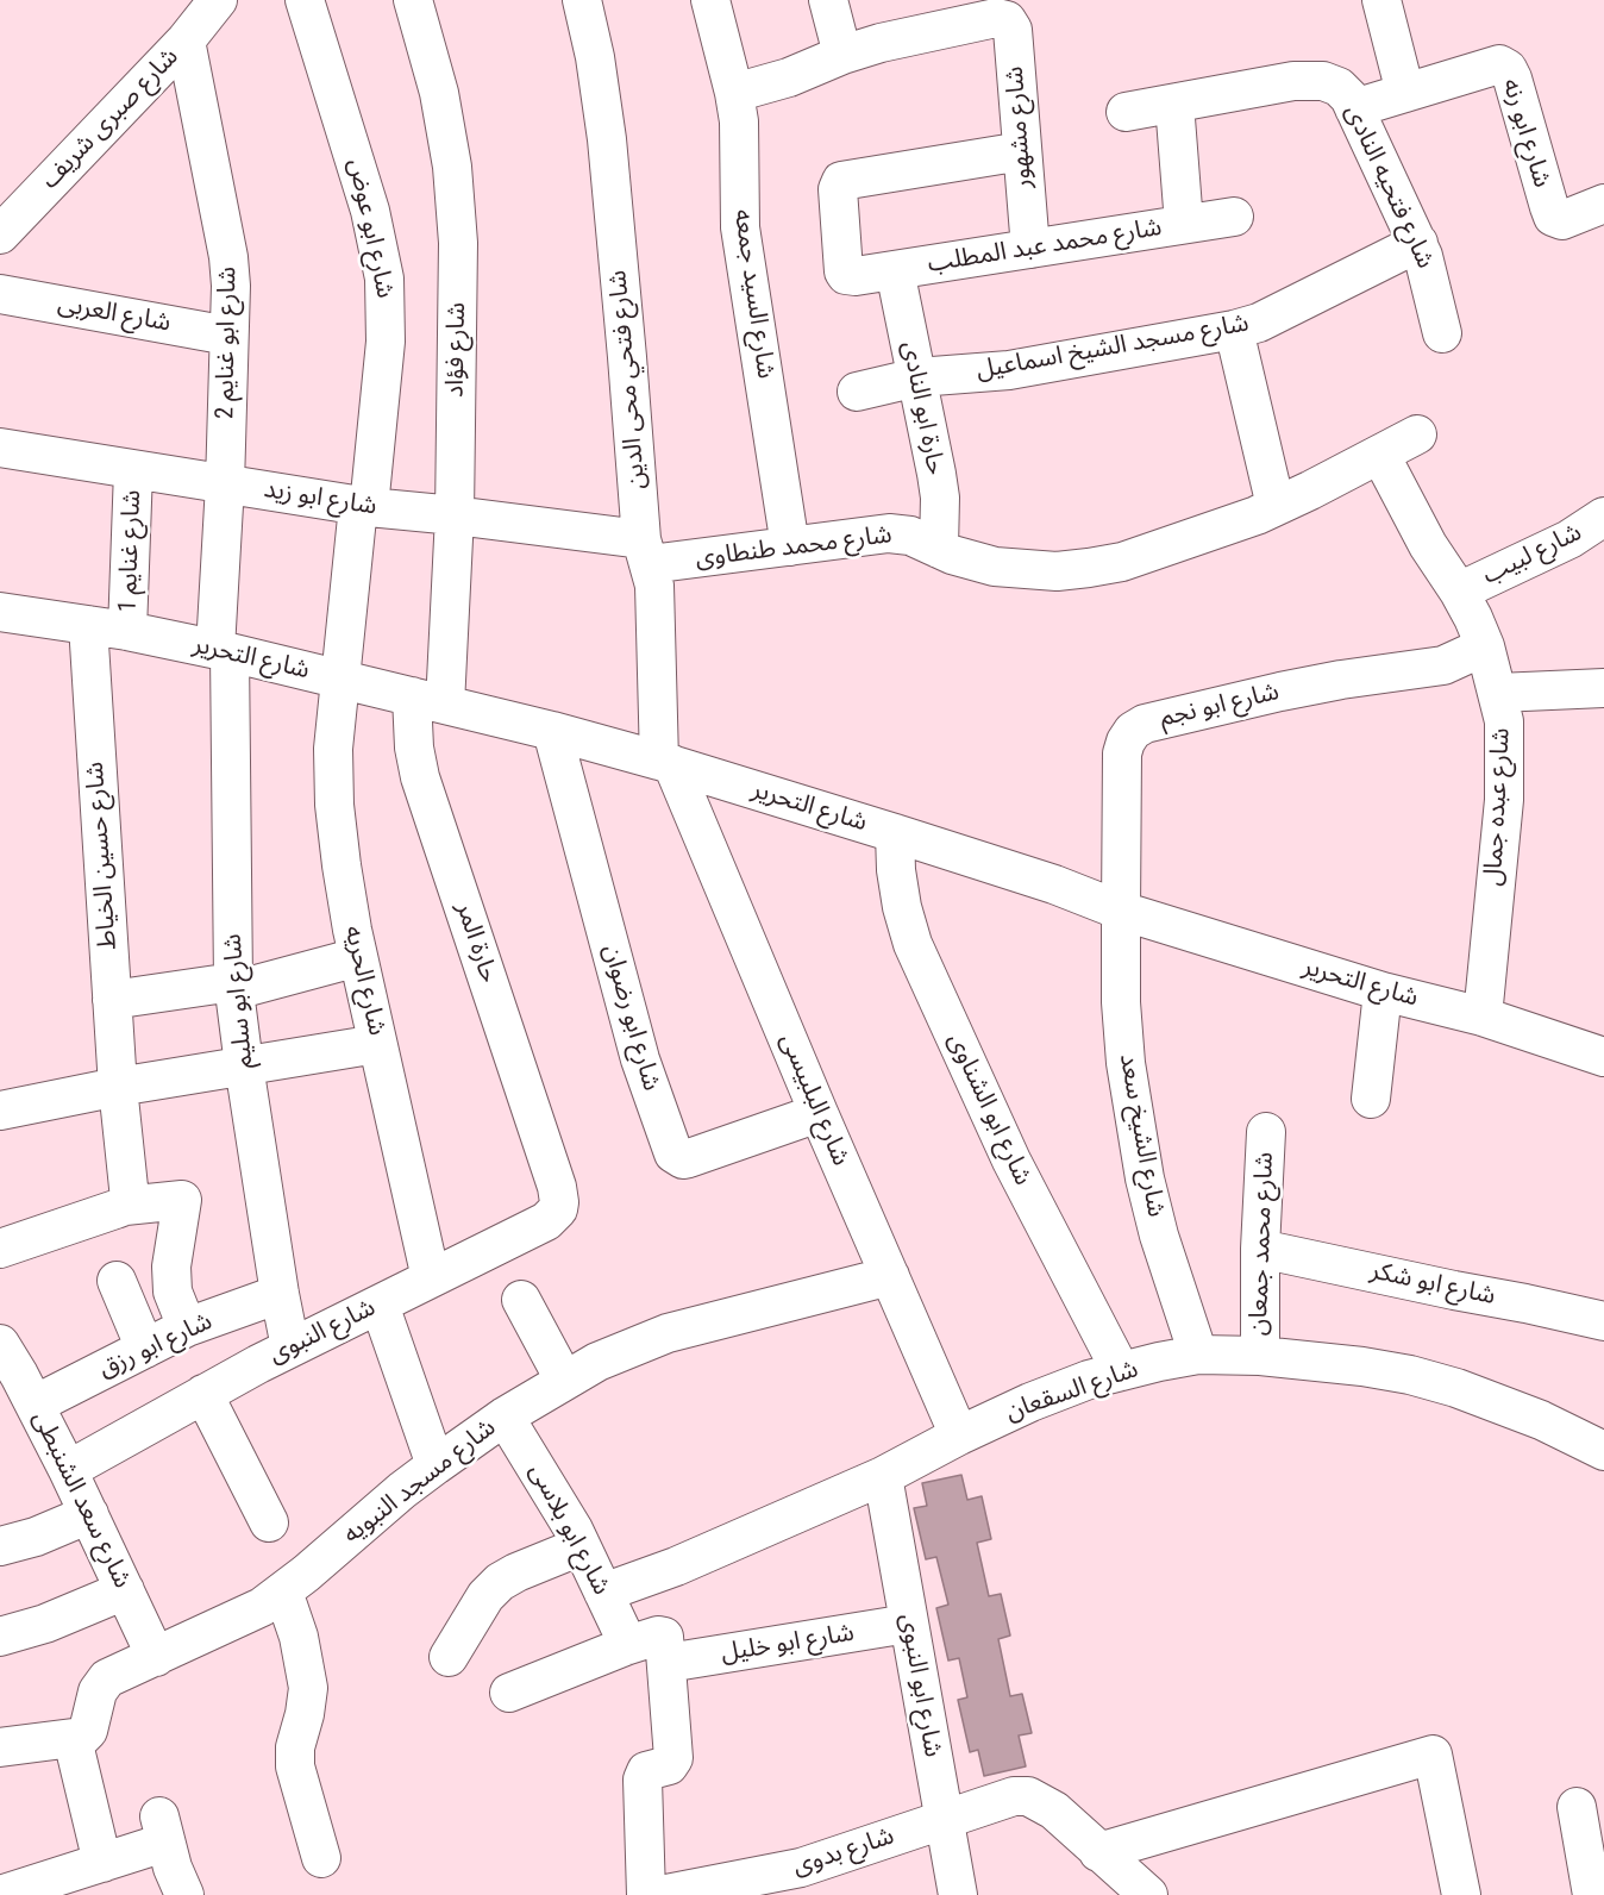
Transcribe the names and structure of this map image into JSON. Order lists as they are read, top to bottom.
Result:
{
  "streets": {
    "street": [
      "شارع صبرى شريف",
      "شارع مشهور",
      "شارع ابو رنه",
      "شارع فتحيه النادى",
      "شارع ابو عوض",
      "شارع محمد عبد المطلب",
      "شارع السيد جمعه",
      "شارع العربى",
      "شارع ابو غنايم 2",
      "شارع مسجد الشيخ اسماعيل",
      "شارع فؤاد",
      "شارع فتحي محى الدين",
      "حارة ابو النادى",
      "شارع ابو زيد",
      "شارع محمد طنطاوى",
      "شارع غنايم 1",
      "شارع لبيب",
      "شارع التحرير",
      "شارع ابو نجم",
      "شارع عبده جمال",
      "شارع حسين الخياط",
      "حارة المر",
      "شارع الحريه",
      "شارع ابو سليم",
      "شارع ابو رضوان",
      "شارع البلبيسى",
      "شارع ابو الشناوى",
      "شارع الشيخ سعد",
      "شارع محمد جمعان",
      "شارع ابو شكر",
      "شارع النبوى",
      "شارع ابو رزق",
      "شارع السقعان",
      "شارع مسجد النبويه",
      "شارع سعد الشنبطى",
      "شارع ابو بلاسى",
      "شارع ابو خليل",
      "شارع ابو النبوى",
      "شارع بدوى"
    ]
  },
  "crossings": [
    ["شارع صبرى شريف", "شارع ابو غنايم 2"],
    ["شارع مشهور", "شارع محمد عبد المطلب"],
    ["شارع ابو رنه", "شارع فتحيه النادى"],
    ["شارع فتحيه النادى", "شارع مسجد الشيخ اسماعيل"],
    ["شارع ابو عوض", "شارع ابو زيد"],
    ["شارع ابو عوض", "شارع التحرير"],
    ["شارع ابو عوض", "شارع الحريه"],
    ["شارع محمد عبد المطلب", "حارة ابو النادى"],
    ["شارع السيد جمعه", "شارع محمد طنطاوى"],
    ["شارع العربى", "شارع ابو غنايم 2"],
    ["شارع ابو غنايم 2", "شارع ابو زيد"],
    ["شارع ابو غنايم 2", "شارع التحرير"],
    ["شارع ابو غنايم 2", "شارع ابو سليم"],
    ["شارع مسجد الشيخ اسماعيل", "حارة ابو النادى"],
    ["شارع فؤاد", "شارع ابو زيد"],
    ["شارع فؤاد", "شارع التحرير"],
    ["شارع فؤاد", "حارة المر"],
    ["شارع فتحي محى الدين", "شارع ابو زيد"],
    ["شارع فتحي محى الدين", "شارع محمد طنطاوى"],
    ["شارع فتحي محى الدين", "شارع التحرير"],
    ["شارع فتحي محى الدين", "شارع البلبيسى"],
    ["حارة ابو النادى", "شارع محمد طنطاوى"],
    ["شارع ابو زيد", "شارع محمد طنطاوى"],
    ["شارع ابو زيد", "شارع غنايم 1"],
    ["شارع محمد طنطاوى", "شارع عبده جمال"],
    ["شارع غنايم 1", "شارع التحرير"],
    ["شارع لبيب", "شارع عبده جمال"],
    ["شارع التحرير", "شارع ابو نجم"],
    ["شارع التحرير", "شارع عبده جمال"],
    ["شارع التحرير", "شارع حسين الخياط"],
    ["شارع التحرير", "حارة المر"],
    ["شارع التحرير", "شارع الحريه"],
    ["شارع التحرير", "شارع ابو سليم"],
    ["شارع التحرير", "شارع ابو رضوان"],
    ["شارع التحرير", "شارع البلبيسى"],
    ["شارع التحرير", "شارع ابو الشناوى"],
    ["شارع التحرير", "شارع الشيخ سعد"],
    ["شارع ابو نجم", "شارع عبده جمال"],
    ["شارع ابو نجم", "شارع الشيخ سعد"],
    ["حارة المر", "شارع النبوى"],
    ["شارع الحريه", "شارع النبوى"],
    ["شارع ابو سليم", "شارع النبوى"],
    ["شارع ابو سليم", "شارع ابو رزق"],
    ["شارع ابو رضوان", "شارع البلبيسى"],
    ["شارع البلبيسى", "شارع السقعان"],
    ["شارع البلبيسى", "شارع مسجد النبويه"],
    ["شارع ابو الشناوى", "شارع السقعان"],
    ["شارع الشيخ سعد", "شارع السقعان"],
    ["شارع محمد جمعان", "شارع ابو شكر"],
    ["شارع محمد جمعان", "شارع السقعان"],
    ["شارع النبوى", "شارع سعد الشنبطى"],
    ["شارع ابو رزق", "شارع سعد الشنبطى"],
    ["شارع السقعان", "شارع ابو بلاسى"],
    ["شارع السقعان", "شارع ابو النبوى"],
    ["شارع مسجد النبويه", "شارع سعد الشنبطى"],
    ["شارع مسجد النبويه", "شارع ابو بلاسى"],
    ["شارع ابو بلاسى", "شارع ابو خليل"],
    ["شارع ابو خليل", "شارع ابو النبوى"],
    ["شارع ابو النبوى", "شارع بدوى"]
  ]
}
